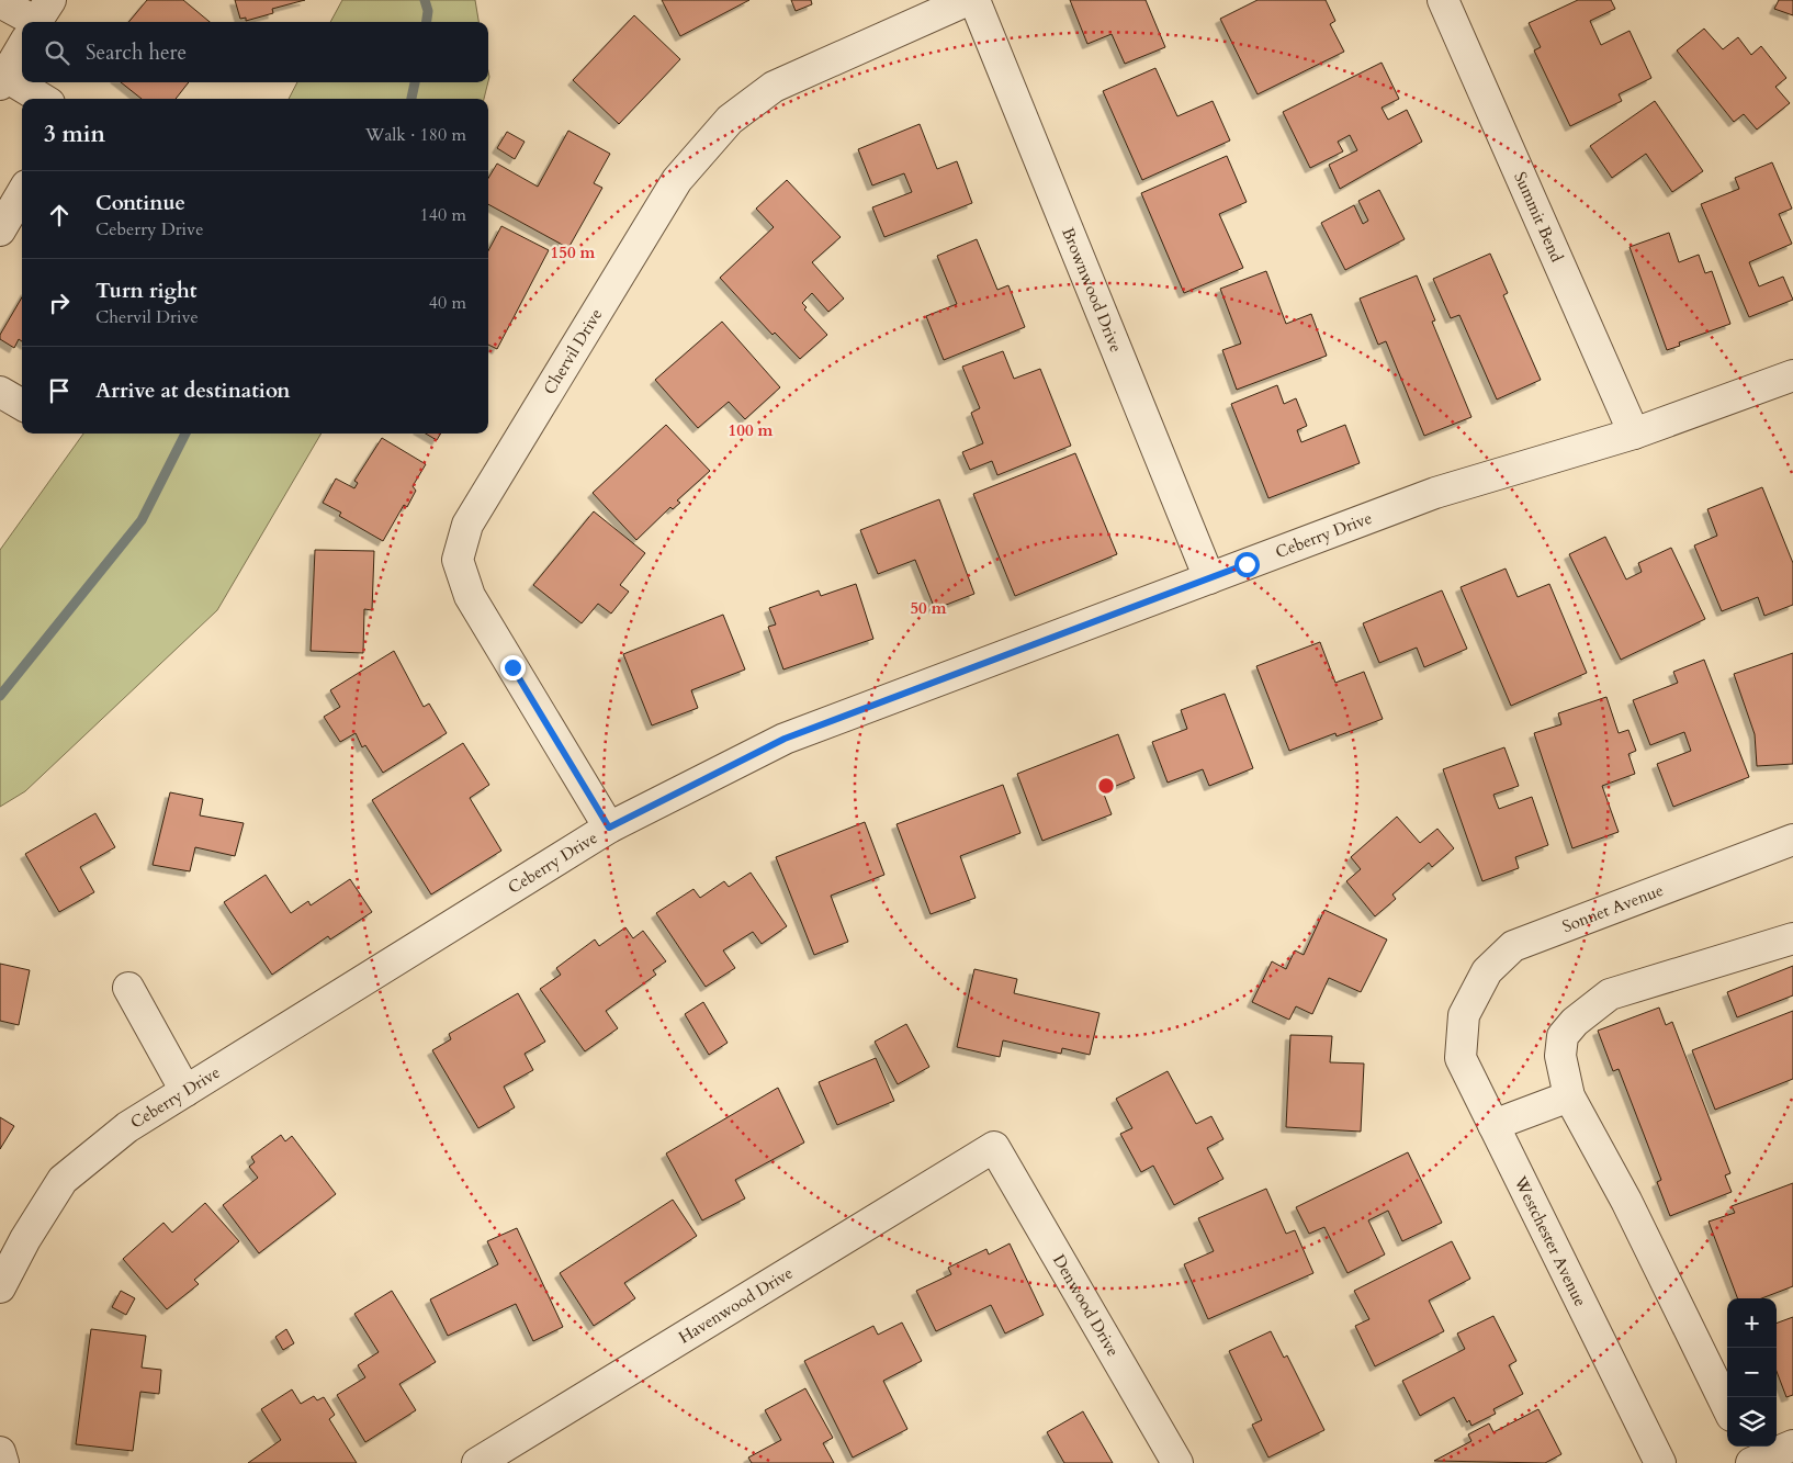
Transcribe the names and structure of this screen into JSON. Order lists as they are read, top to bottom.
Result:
{
  "streets": {
    "street": [
      "Summit Bend",
      "Brownwood Drive",
      "Chervil Drive",
      "Ceberry Drive",
      "Sonnet Avenue",
      "Westchester Avenue",
      "Havenwood Drive",
      "Denwood Drive"
    ]
  },
  "crossings": [
    ["Summit Bend", "Ceberry Drive"],
    ["Brownwood Drive", "Ceberry Drive"],
    ["Chervil Drive", "Ceberry Drive"],
    ["Sonnet Avenue", "Westchester Avenue"],
    ["Havenwood Drive", "Denwood Drive"]
  ],
  "page": {
    "search": "Search here",
    "heading": ["3 min", "Walk · 180 m"],
    "list": [
      ["Continue", "Ceberry Drive", "140 m"],
      ["Turn right", "Chervil Drive", "40 m"],
      "Arrive at destination"
    ],
    "map_buttons": ["+", "−"]
  },
  "rings": ["150 m", "100 m", "50 m"]
}
